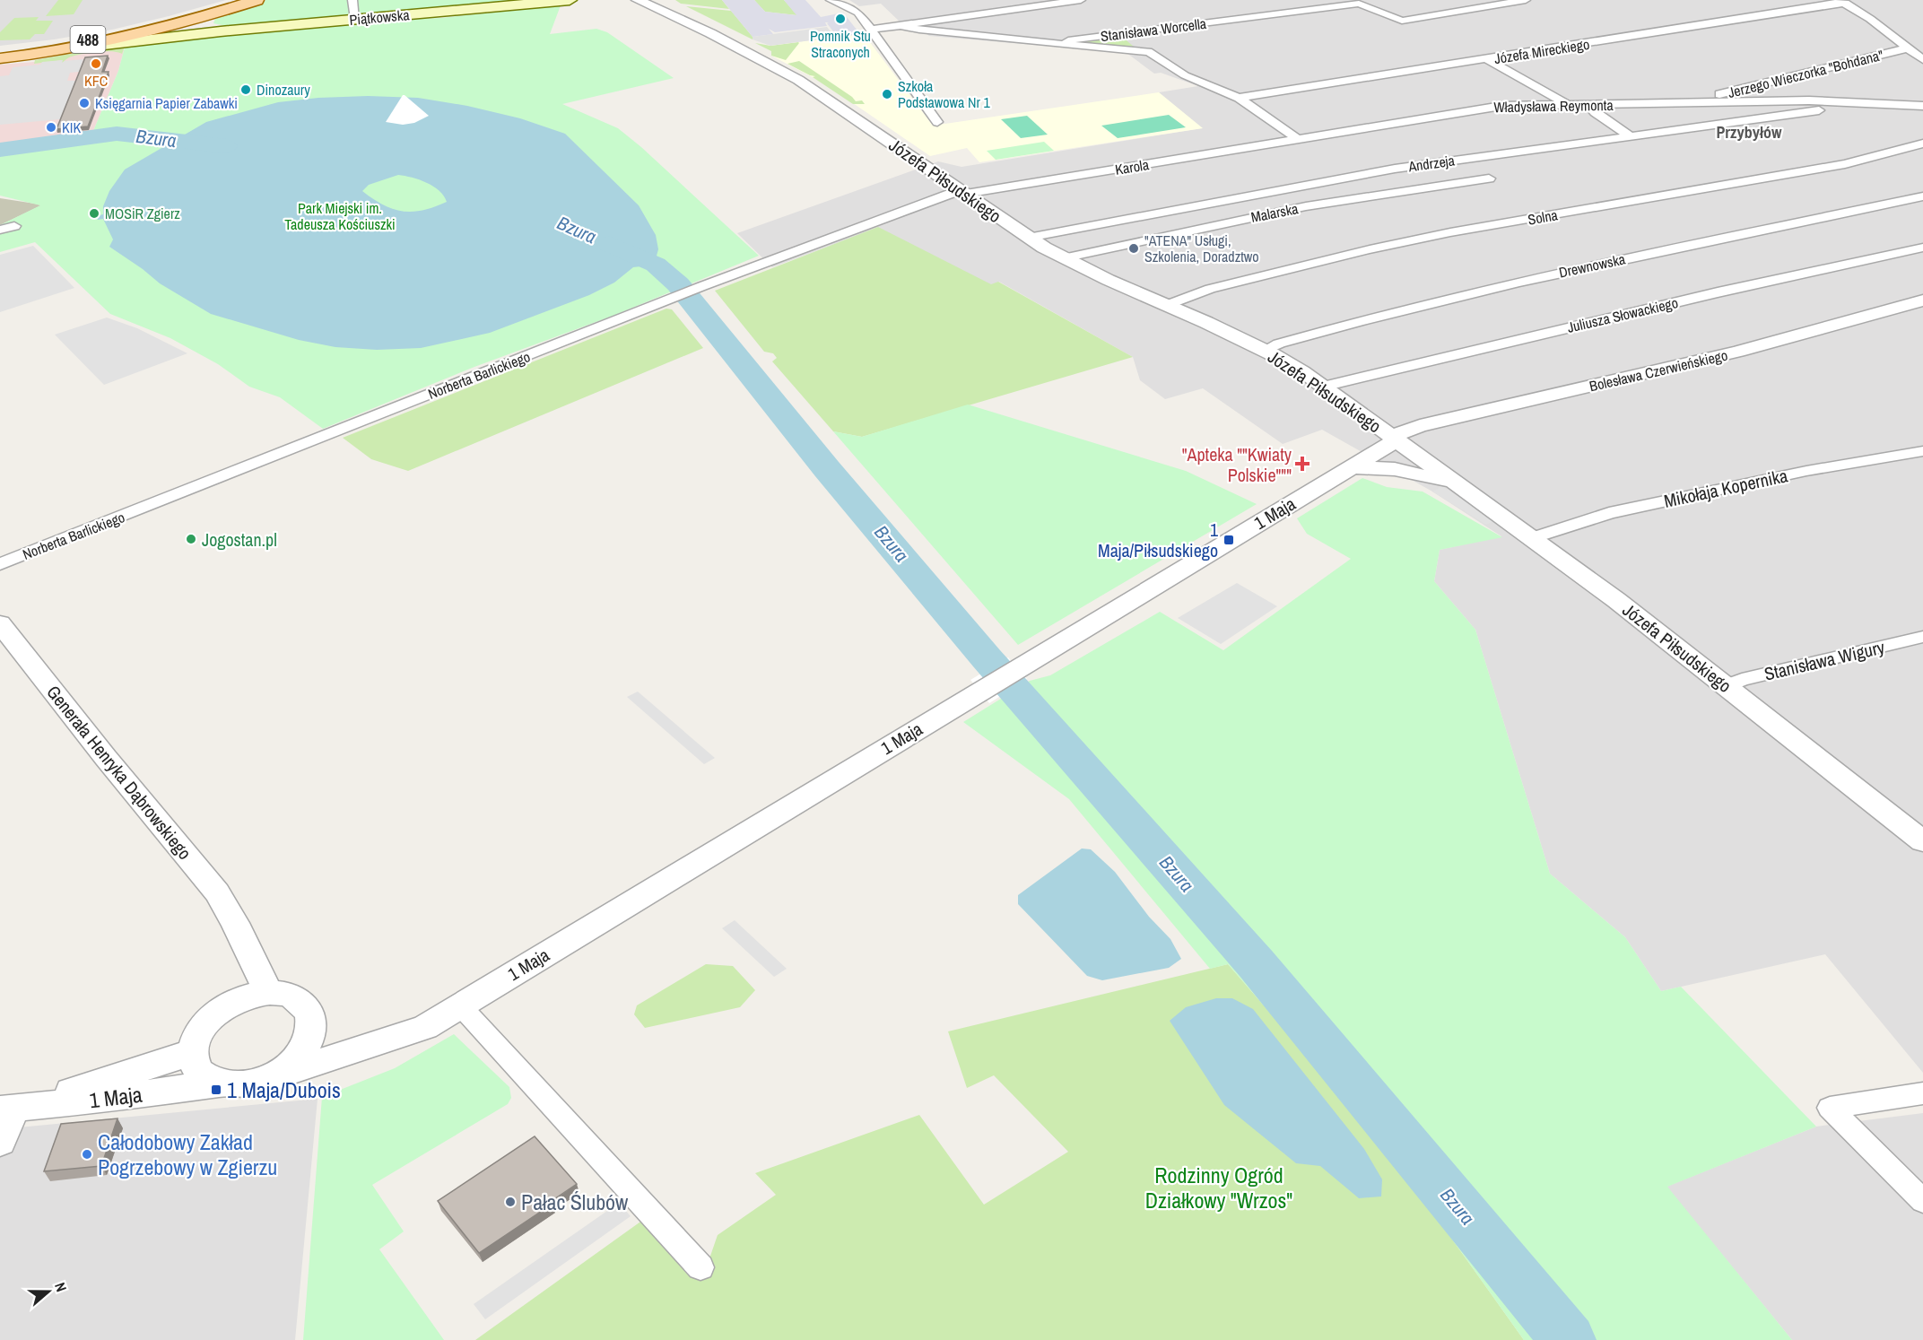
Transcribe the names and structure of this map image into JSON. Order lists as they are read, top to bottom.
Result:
{
  "streets": {
    "main road": ["Piątkowska", "488"],
    "street": [
      "Stanisława Worcella",
      "Józefa Mireckiego",
      "Jerzego Wieczorka \"Bohdana\"",
      "Władysława Reymonta",
      "Andrzeja",
      "Karola",
      "Józefa Piłsudskiego",
      "Malarska",
      "Solna",
      "Drewnowska",
      "Juliusza Słowackiego",
      "Bolesława Czerwieńskiego",
      "Norberta Barlickiego",
      "Mikołaja Kopernika",
      "1 Maja",
      "Stanisława Wigury",
      "Generała Henryka Dąbrowskiego"
    ]
  },
  "crossings": [
    ["Piątkowska", "488"],
    ["Jerzego Wieczorka \"Bohdana\"", "Władysława Reymonta"],
    ["Władysława Reymonta", "Andrzeja"],
    ["Władysława Reymonta", "Karola"],
    ["Andrzeja", "Józefa Piłsudskiego"],
    ["Karola", "Józefa Piłsudskiego"],
    ["Karola", "Norberta Barlickiego"],
    ["Józefa Piłsudskiego", "Malarska"],
    ["Józefa Piłsudskiego", "Solna"],
    ["Józefa Piłsudskiego", "Drewnowska"],
    ["Józefa Piłsudskiego", "Juliusza Słowackiego"],
    ["Józefa Piłsudskiego", "Bolesława Czerwieńskiego"],
    ["Józefa Piłsudskiego", "Norberta Barlickiego"],
    ["Józefa Piłsudskiego", "Mikołaja Kopernika"],
    ["Józefa Piłsudskiego", "1 Maja"],
    ["Józefa Piłsudskiego", "Stanisława Wigury"],
    ["Bolesława Czerwieńskiego", "1 Maja"],
    ["1 Maja", "Generała Henryka Dąbrowskiego"]
  ],
  "districts": ["Przybyłów"],
  "water": ["Bzura"],
  "parks": ["Park Miejski im. Tadeusza Kościuszki", "Rodzinny Ogród Działkowy \"Wrzos\""],
  "places": {
    "other": [
      "Pomnik Stu Straconych",
      "KFC",
      "Dinozaury",
      "Szkoła Podstawowa Nr 1",
      "Księgarnia Papier Zabawki",
      "KIK",
      "MOSiR Zgierz",
      "\"ATENA\" Usługi, Szkolenia, Doradztwo",
      "Jogostan.pl",
      "Całodobowy Zakład Pogrzebowy w Zgierzu",
      "Pałac Ślubów"
    ],
    "health": ["\"Apteka \"\"Kwiaty Polskie\"\"\""],
    "transit": ["1 Maja/Piłsudskiego", "1 Maja/Dubois"]
  },
  "north": "right"
}
